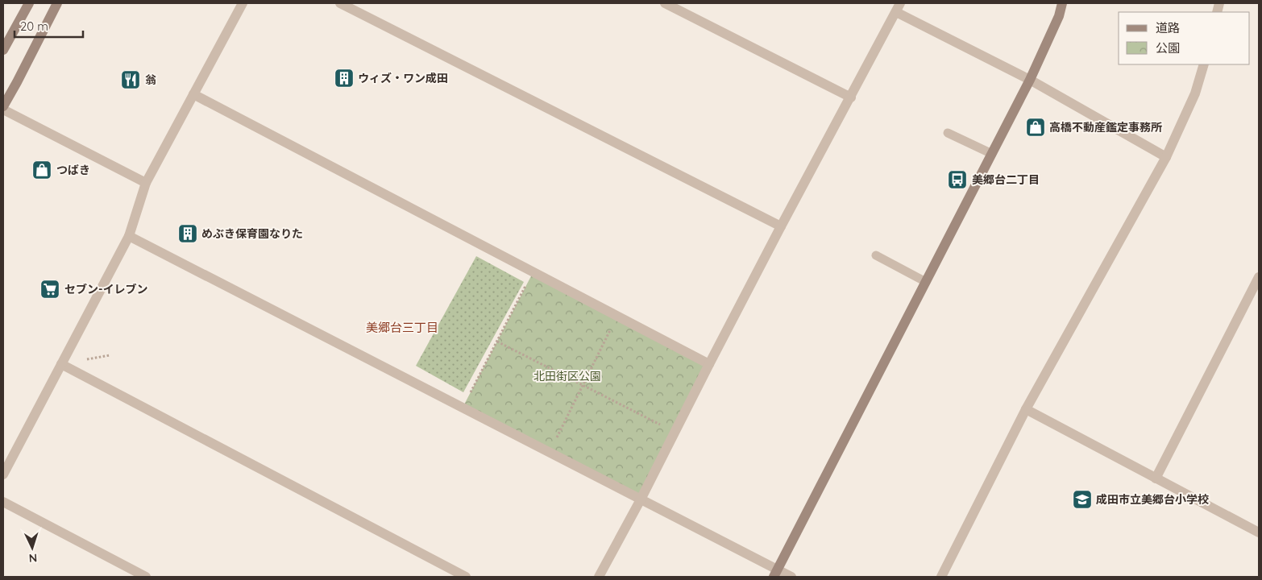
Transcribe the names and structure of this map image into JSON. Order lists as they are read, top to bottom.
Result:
{
  "districts": ["美郷台三丁目"],
  "parks": ["北田街区公園"],
  "places": {
    "building": ["ウィズ・ワン成田", "めぶき保育園なりた"],
    "restaurant": ["翁"],
    "shop": ["高橋不動産鑑定事務所", "つばき"],
    "bus stop": ["美郷台二丁目"],
    "supermarket": ["セブン-イレブン"],
    "school or university": ["成田市立美郷台小学校"]
  },
  "legend": ["道路", "公園"],
  "scale_bar": "20 m",
  "north": "bottom"
}
